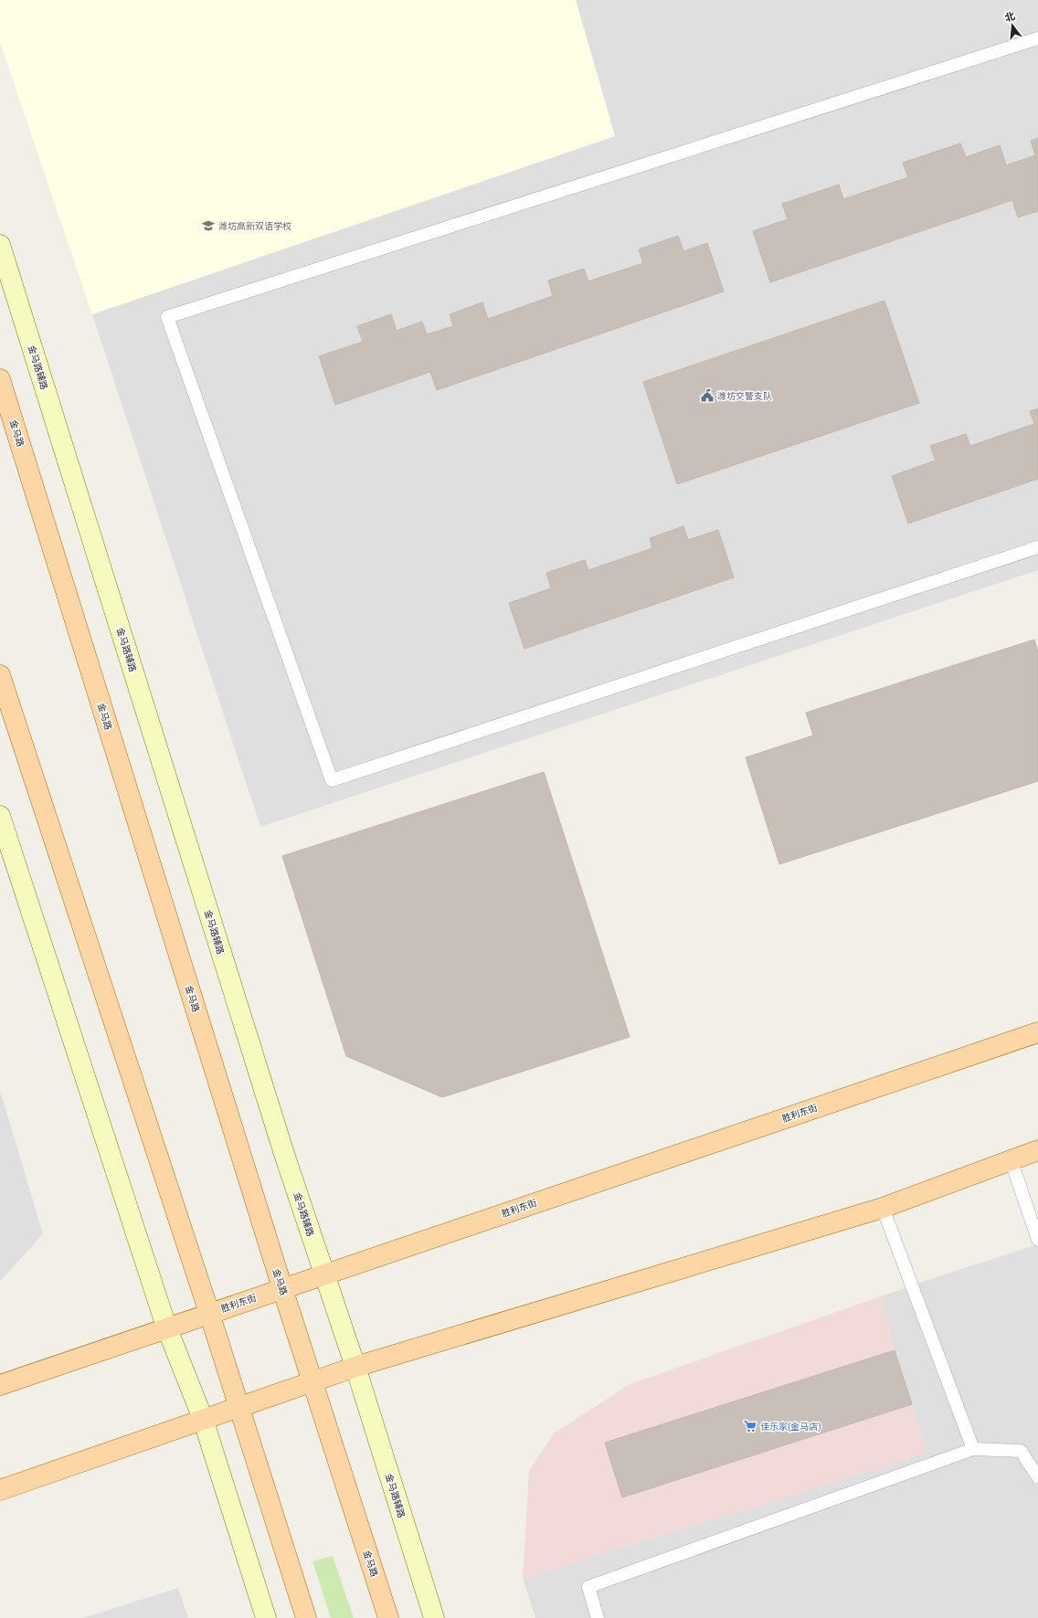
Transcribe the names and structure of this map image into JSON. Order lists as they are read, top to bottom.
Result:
{
  "streets": {
    "main road": ["金马路", "胜利东街"],
    "street": ["金马路辅路"]
  },
  "crossings": [
    ["金马路辅路", "胜利东街"],
    ["金马路", "胜利东街"]
  ],
  "places": {
    "school or university": ["潍坊高新双语学校"],
    "public building": ["潍坊交警支队"],
    "supermarket": ["佳乐家(金马店)"]
  },
  "north": "top"
}
